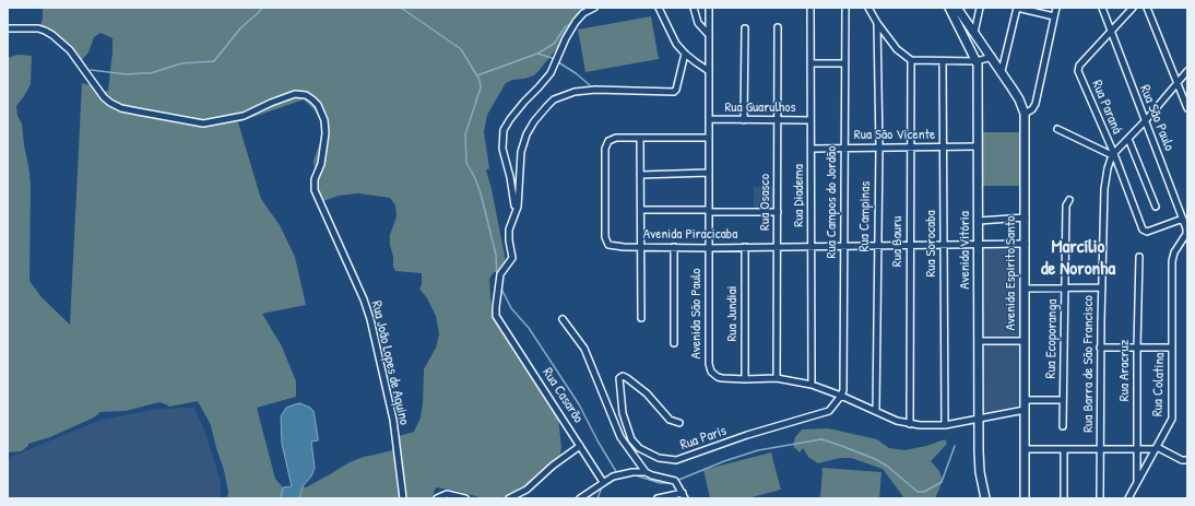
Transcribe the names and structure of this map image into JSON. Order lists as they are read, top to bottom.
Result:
{
  "streets": {
    "street": [
      "Rua Paraná",
      "Rua Guarulhos",
      "Rua São Paulo",
      "Rua São Vicente",
      "Rua Diadema",
      "Rua Osasco",
      "Rua Campos do Jordão",
      "Rua Campinas",
      "Avenida Piracicaba",
      "Rua Bauru",
      "Rua Sorocaba",
      "Avenida Vitória",
      "Avenida Espírito Santo",
      "Avenida São Paulo",
      "Rua Jundiai",
      "Rua Ecoporanga",
      "Rua João Lopes de Aquino",
      "Rua Barra de São Francisco",
      "Rua Aracruz",
      "Rua Colatina",
      "Rua Casarão",
      "Rua Paris"
    ]
  },
  "crossings": [
    ["Rua Paraná", "Rua São Paulo"],
    ["Rua Paraná", "Rua Barra de São Francisco"],
    ["Rua Guarulhos", "Rua Diadema"],
    ["Rua Guarulhos", "Rua Osasco"],
    ["Rua Guarulhos", "Avenida São Paulo"],
    ["Rua São Paulo", "Rua Colatina"],
    ["Rua São Vicente", "Rua Diadema"],
    ["Rua São Vicente", "Rua Campos do Jordão"],
    ["Rua São Vicente", "Rua Campinas"],
    ["Rua São Vicente", "Rua Bauru"],
    ["Rua São Vicente", "Rua Sorocaba"],
    ["Rua São Vicente", "Avenida Vitória"],
    ["Rua Diadema", "Avenida Piracicaba"],
    ["Rua Diadema", "Avenida São Paulo"],
    ["Rua Osasco", "Avenida Piracicaba"],
    ["Rua Osasco", "Avenida São Paulo"],
    ["Rua Campos do Jordão", "Avenida Piracicaba"],
    ["Rua Campos do Jordão", "Avenida São Paulo"],
    ["Rua Campos do Jordão", "Rua Paris"],
    ["Rua Campinas", "Avenida Piracicaba"],
    ["Rua Campinas", "Avenida São Paulo"],
    ["Avenida Piracicaba", "Rua Bauru"],
    ["Avenida Piracicaba", "Rua Sorocaba"],
    ["Avenida Piracicaba", "Avenida Vitória"],
    ["Avenida Piracicaba", "Avenida Espírito Santo"],
    ["Avenida Piracicaba", "Avenida São Paulo"],
    ["Avenida Piracicaba", "Rua Jundiai"],
    ["Rua Bauru", "Avenida São Paulo"],
    ["Rua Sorocaba", "Avenida São Paulo"],
    ["Avenida Vitória", "Avenida São Paulo"],
    ["Avenida Espírito Santo", "Avenida São Paulo"],
    ["Avenida São Paulo", "Rua Jundiai"],
    ["Avenida São Paulo", "Rua Paris"],
    ["Rua Aracruz", "Rua Colatina"]
  ],
  "districts": ["Marcílio de Noronha"]
}
